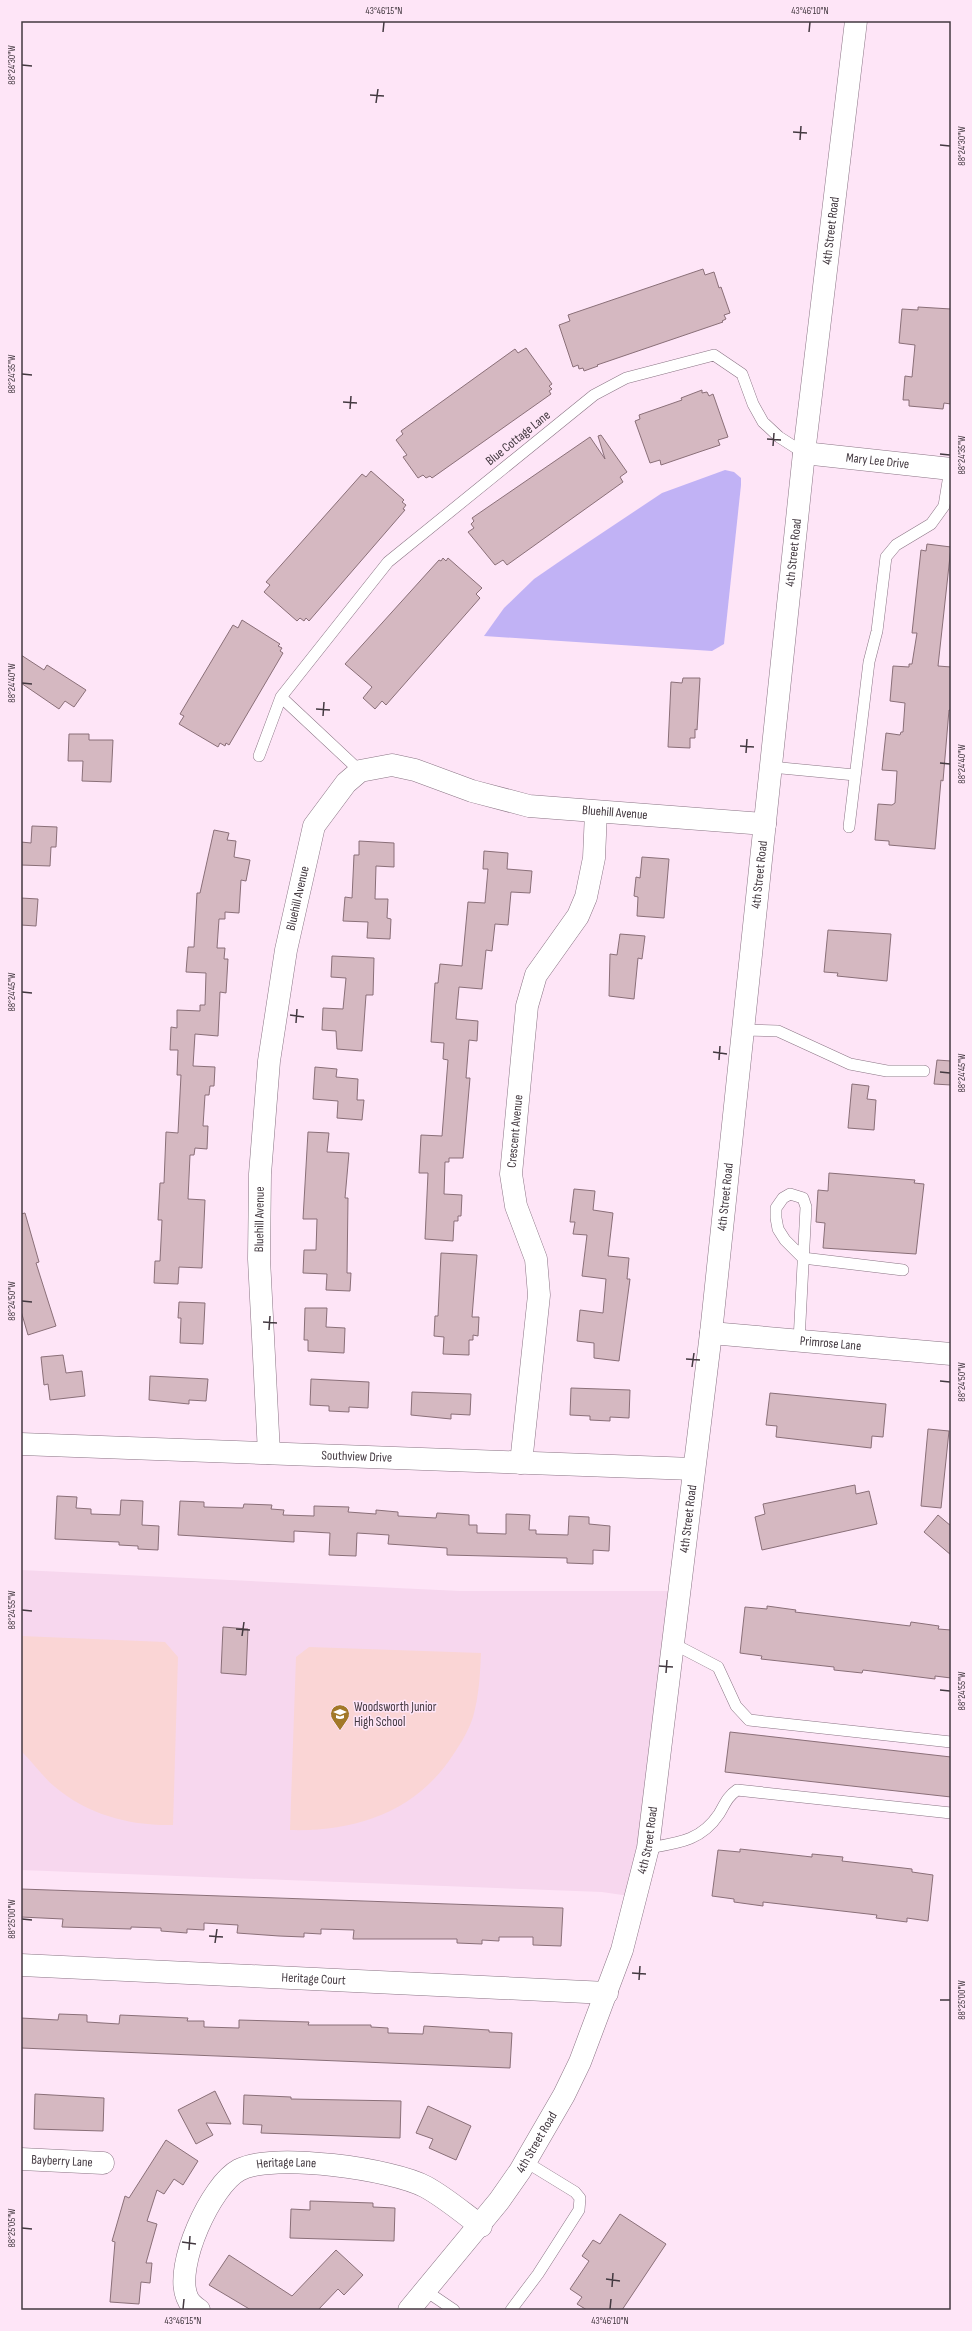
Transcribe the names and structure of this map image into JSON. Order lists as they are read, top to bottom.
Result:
{
  "streets": {
    "street": [
      "4th Street Road",
      "Mary Lee Drive",
      "Bluehill Avenue",
      "Crescent Avenue",
      "Primrose Lane",
      "Southview Drive",
      "Heritage Court",
      "Bayberry Lane",
      "Heritage Lane"
    ],
    "lane": ["Blue Cottage Lane"]
  },
  "crossings": [
    ["4th Street Road", "Blue Cottage Lane"],
    ["4th Street Road", "Mary Lee Drive"],
    ["4th Street Road", "Bluehill Avenue"],
    ["4th Street Road", "Primrose Lane"],
    ["4th Street Road", "Southview Drive"],
    ["4th Street Road", "Heritage Court"],
    ["4th Street Road", "Heritage Lane"],
    ["Blue Cottage Lane", "Mary Lee Drive"],
    ["Bluehill Avenue", "Crescent Avenue"],
    ["Bluehill Avenue", "Southview Drive"],
    ["Crescent Avenue", "Southview Drive"]
  ],
  "places": {
    "school or university": ["Woodsworth Junior High School"]
  },
  "coordinates": [
    "43°46'15\"N",
    "43°46'10\"N",
    "88°24'30\"W",
    "88°24'35\"W",
    "88°24'40\"W",
    "88°24'45\"W",
    "88°24'50\"W",
    "88°24'55\"W",
    "88°25'00\"W",
    "88°25'05\"W"
  ]
}
